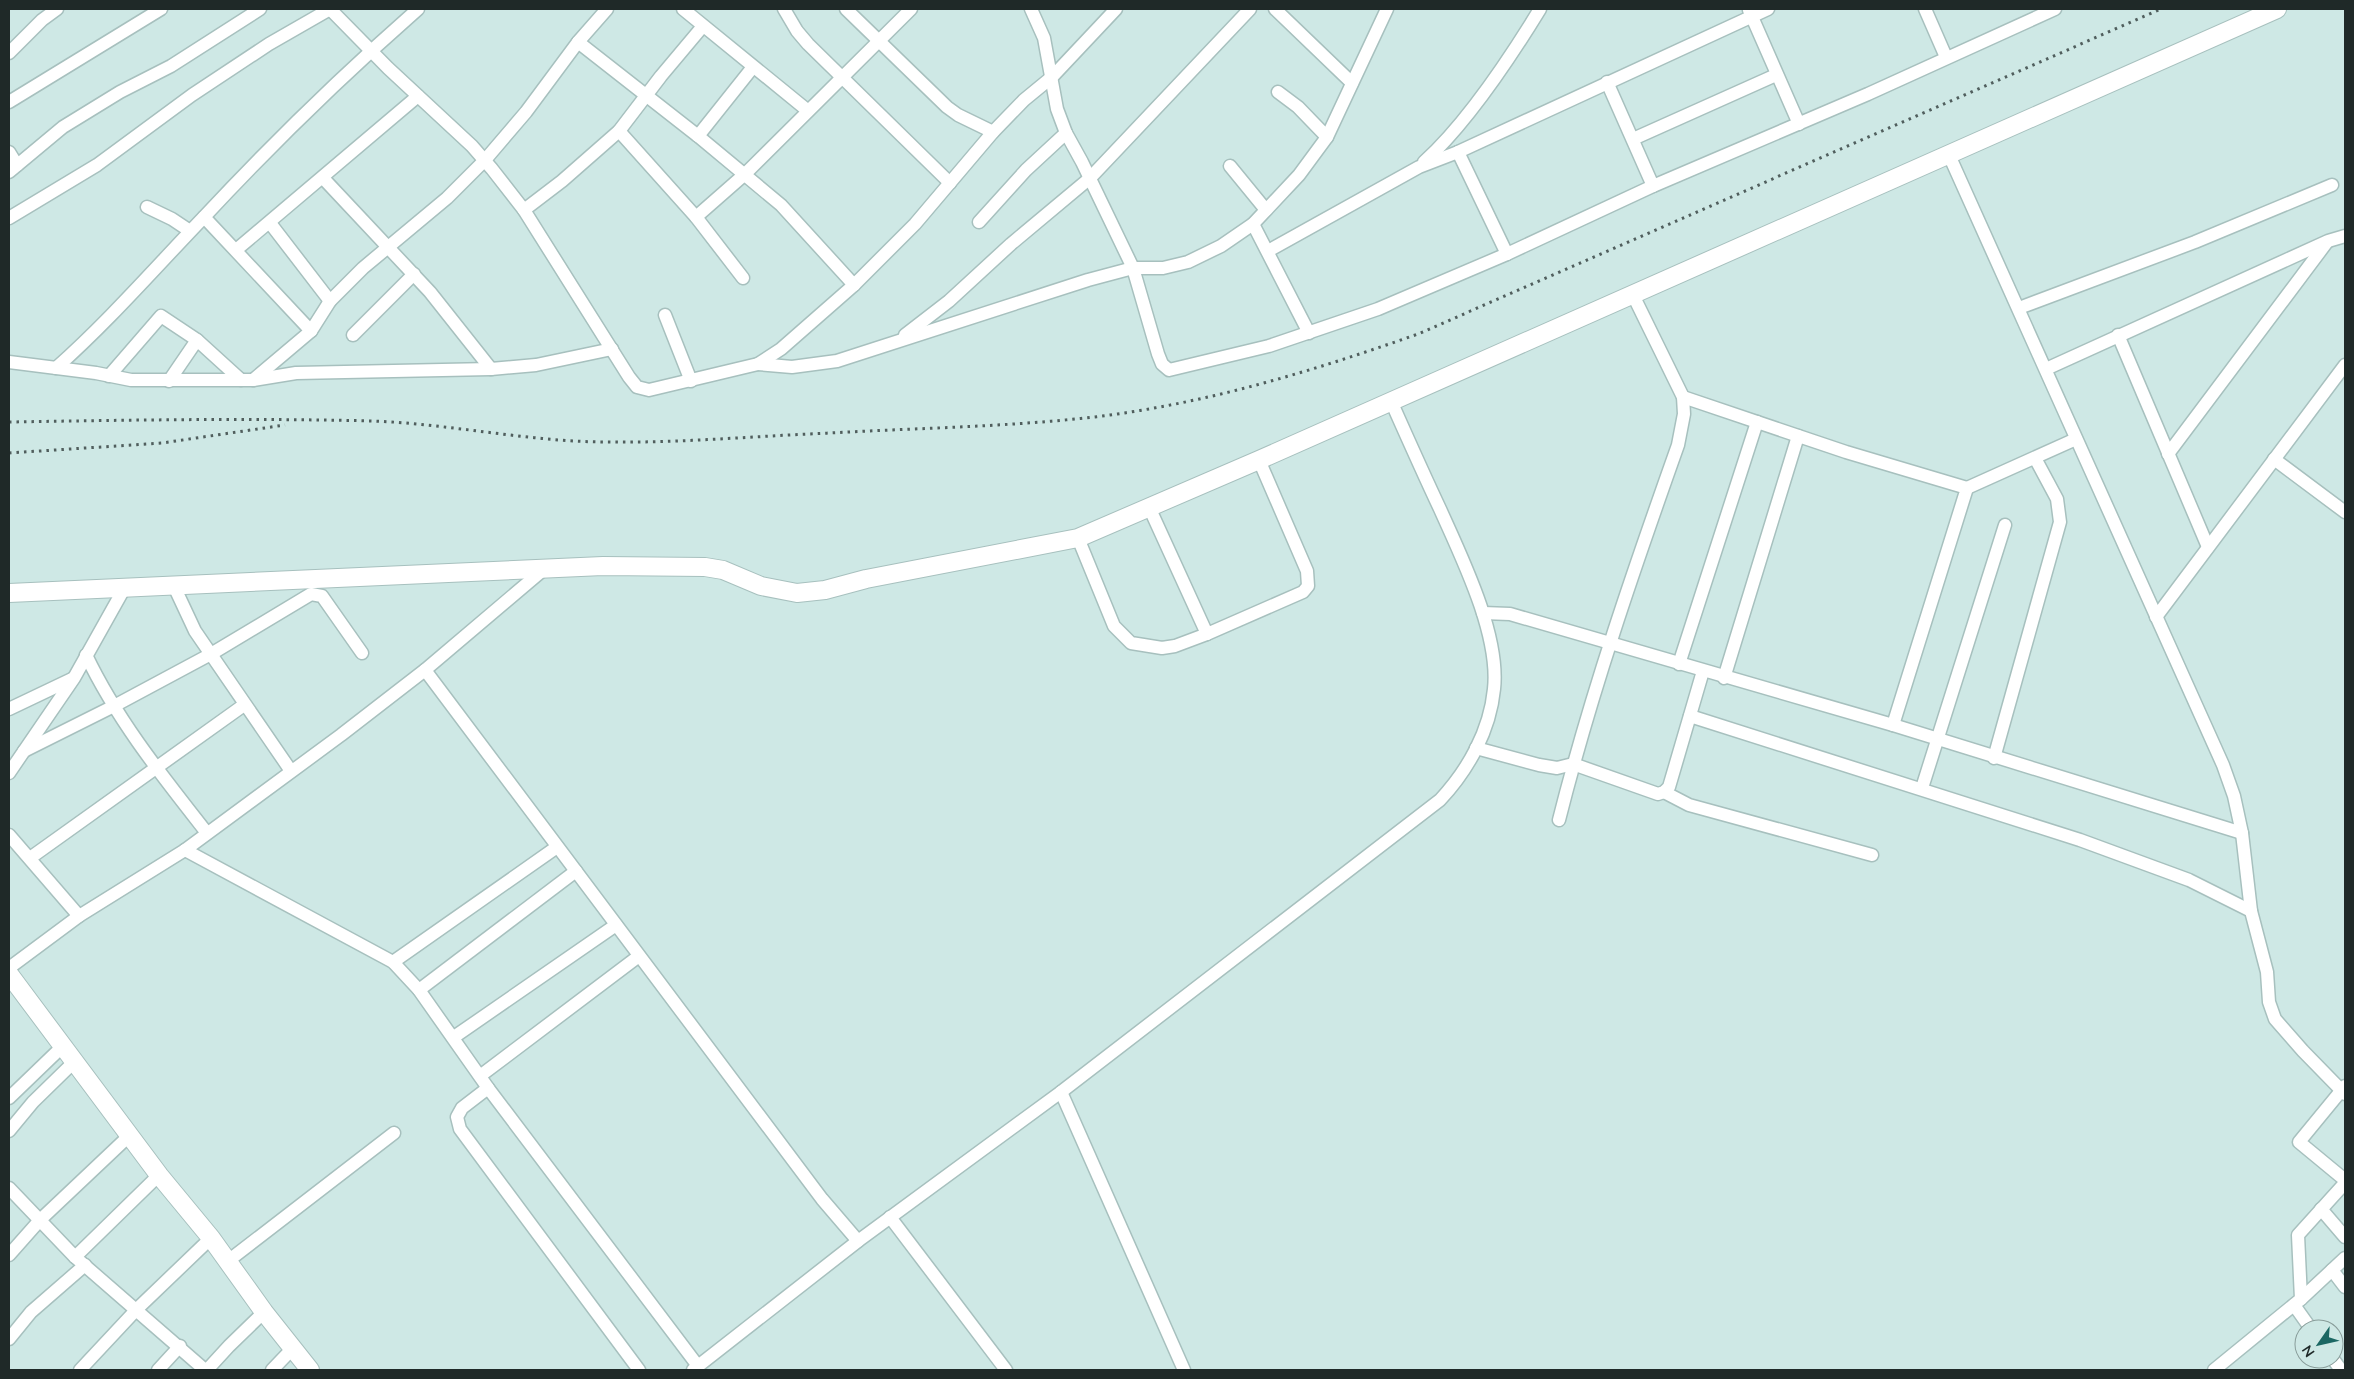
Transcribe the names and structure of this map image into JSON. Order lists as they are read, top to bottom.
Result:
{
  "north": "bottom left"
}
